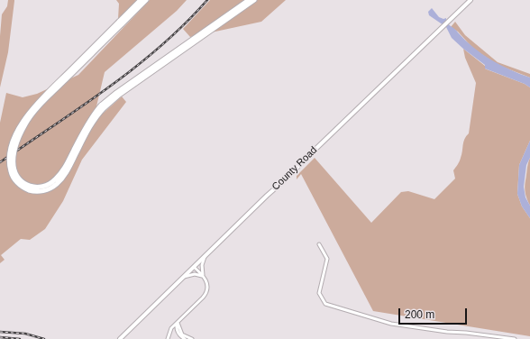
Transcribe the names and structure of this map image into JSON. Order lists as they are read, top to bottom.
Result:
{
  "streets": {
    "main road": ["County Road"]
  },
  "scale_bar": "200 m"
}
